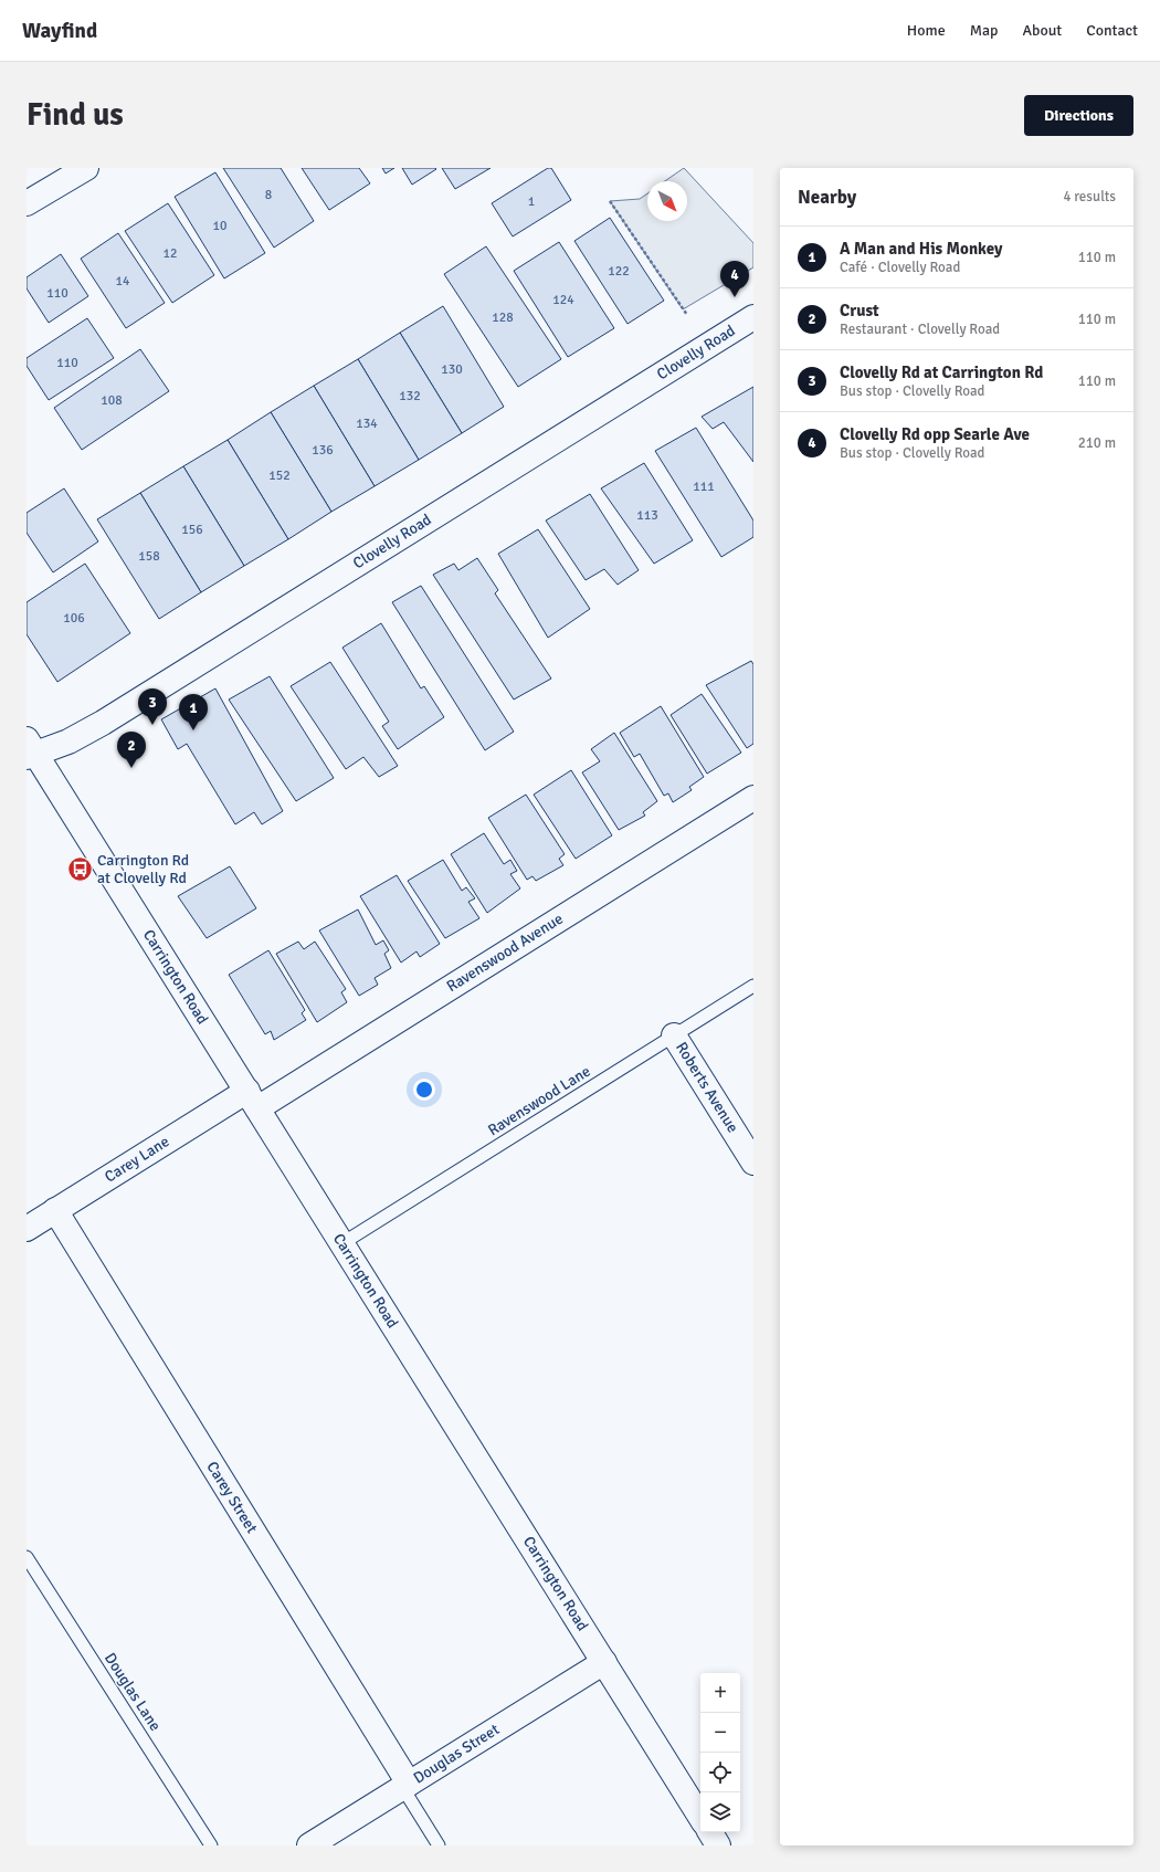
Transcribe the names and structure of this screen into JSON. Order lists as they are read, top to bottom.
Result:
{
  "streets": {
    "street": [
      "Clovelly Road",
      "Ravenswood Avenue",
      "Carrington Road",
      "Roberts Avenue",
      "Carey Lane",
      "Carey Street",
      "Douglas Street"
    ],
    "lane": ["Ravenswood Lane", "Douglas Lane"]
  },
  "crossings": [
    ["Clovelly Road", "Carrington Road"],
    ["Ravenswood Avenue", "Carrington Road"],
    ["Ravenswood Avenue", "Carey Lane"],
    ["Carrington Road", "Ravenswood Lane"],
    ["Carrington Road", "Carey Lane"],
    ["Carrington Road", "Douglas Street"],
    ["Roberts Avenue", "Ravenswood Lane"],
    ["Carey Lane", "Carey Street"],
    ["Carey Street", "Douglas Street"]
  ],
  "places": {
    "bus stop": ["Carrington Rd at Clovelly Rd"]
  },
  "house_numbers": [
    "8",
    "1",
    "10",
    "12",
    "122",
    "14",
    "110",
    "124",
    "128",
    "110",
    "130",
    "132",
    "108",
    "134",
    "136",
    "152",
    "111",
    "113",
    "156",
    "158",
    "106"
  ],
  "north": "bottom right",
  "page": {
    "header": "Wayfind",
    "nav": [
      "Home",
      "Map",
      "About",
      "Contact"
    ],
    "buttons": "Directions",
    "title": "Find us",
    "heading": ["Nearby", "4 results"],
    "list": [
      {
        "mark": "1",
        "name": "A Man and His Monkey",
        "note": "Café · Clovelly Road",
        "value": "110 m"
      },
      {
        "mark": "2",
        "name": "Crust",
        "note": "Restaurant · Clovelly Road",
        "value": "110 m"
      },
      {
        "mark": "3",
        "name": "Clovelly Rd at Carrington Rd",
        "note": "Bus stop · Clovelly Road",
        "value": "110 m"
      },
      {
        "mark": "4",
        "name": "Clovelly Rd opp Searle Ave",
        "note": "Bus stop · Clovelly Road",
        "value": "210 m"
      }
    ],
    "pins": [
      "4",
      "3",
      "1",
      "2"
    ],
    "map_buttons": ["+", "−"]
  }
}
